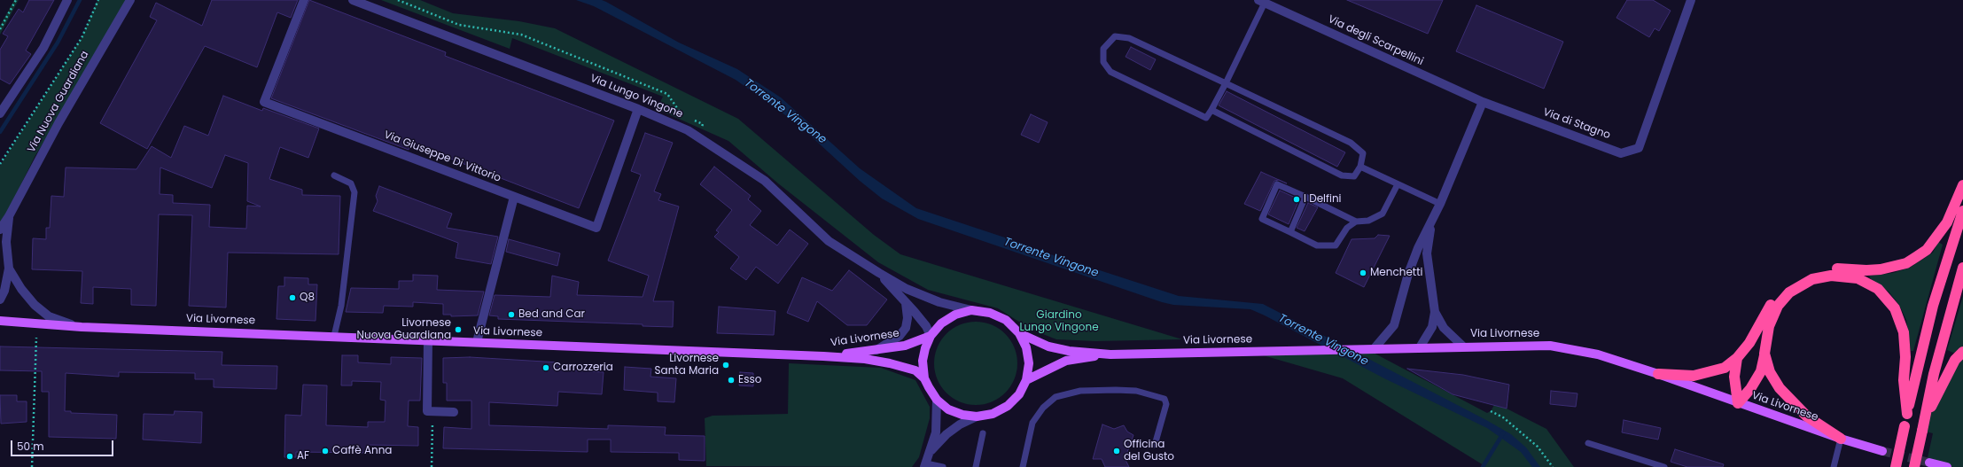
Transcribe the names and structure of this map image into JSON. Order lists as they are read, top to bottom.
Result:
{
  "streets": {
    "main road": ["Via Livornese"],
    "street": [
      "Via degli Scarpellini",
      "Via Lungo Vingone",
      "Via Nuova Guardiana",
      "Via di Stagno",
      "Via Giuseppe Di Vittorio"
    ]
  },
  "crossings": [
    ["Via degli Scarpellini", "Via di Stagno"],
    ["Via Lungo Vingone", "Via Giuseppe Di Vittorio"],
    ["Via Lungo Vingone", "Via Livornese"],
    ["Via Nuova Guardiana", "Via Livornese"]
  ],
  "water": ["Torrente Vingone"],
  "parks": ["Giardino Lungo Vingone"],
  "places": [
    "I Delfini",
    "Menchetti",
    "Q8",
    "Bed and Car",
    "Livornese Nuova Guardiana",
    "Livornese Santa Maria",
    "Carrozzeria",
    "Esso",
    "Caffè Anna",
    "Officina del Gusto",
    "AF"
  ],
  "scale_bar": "50 m"
}
